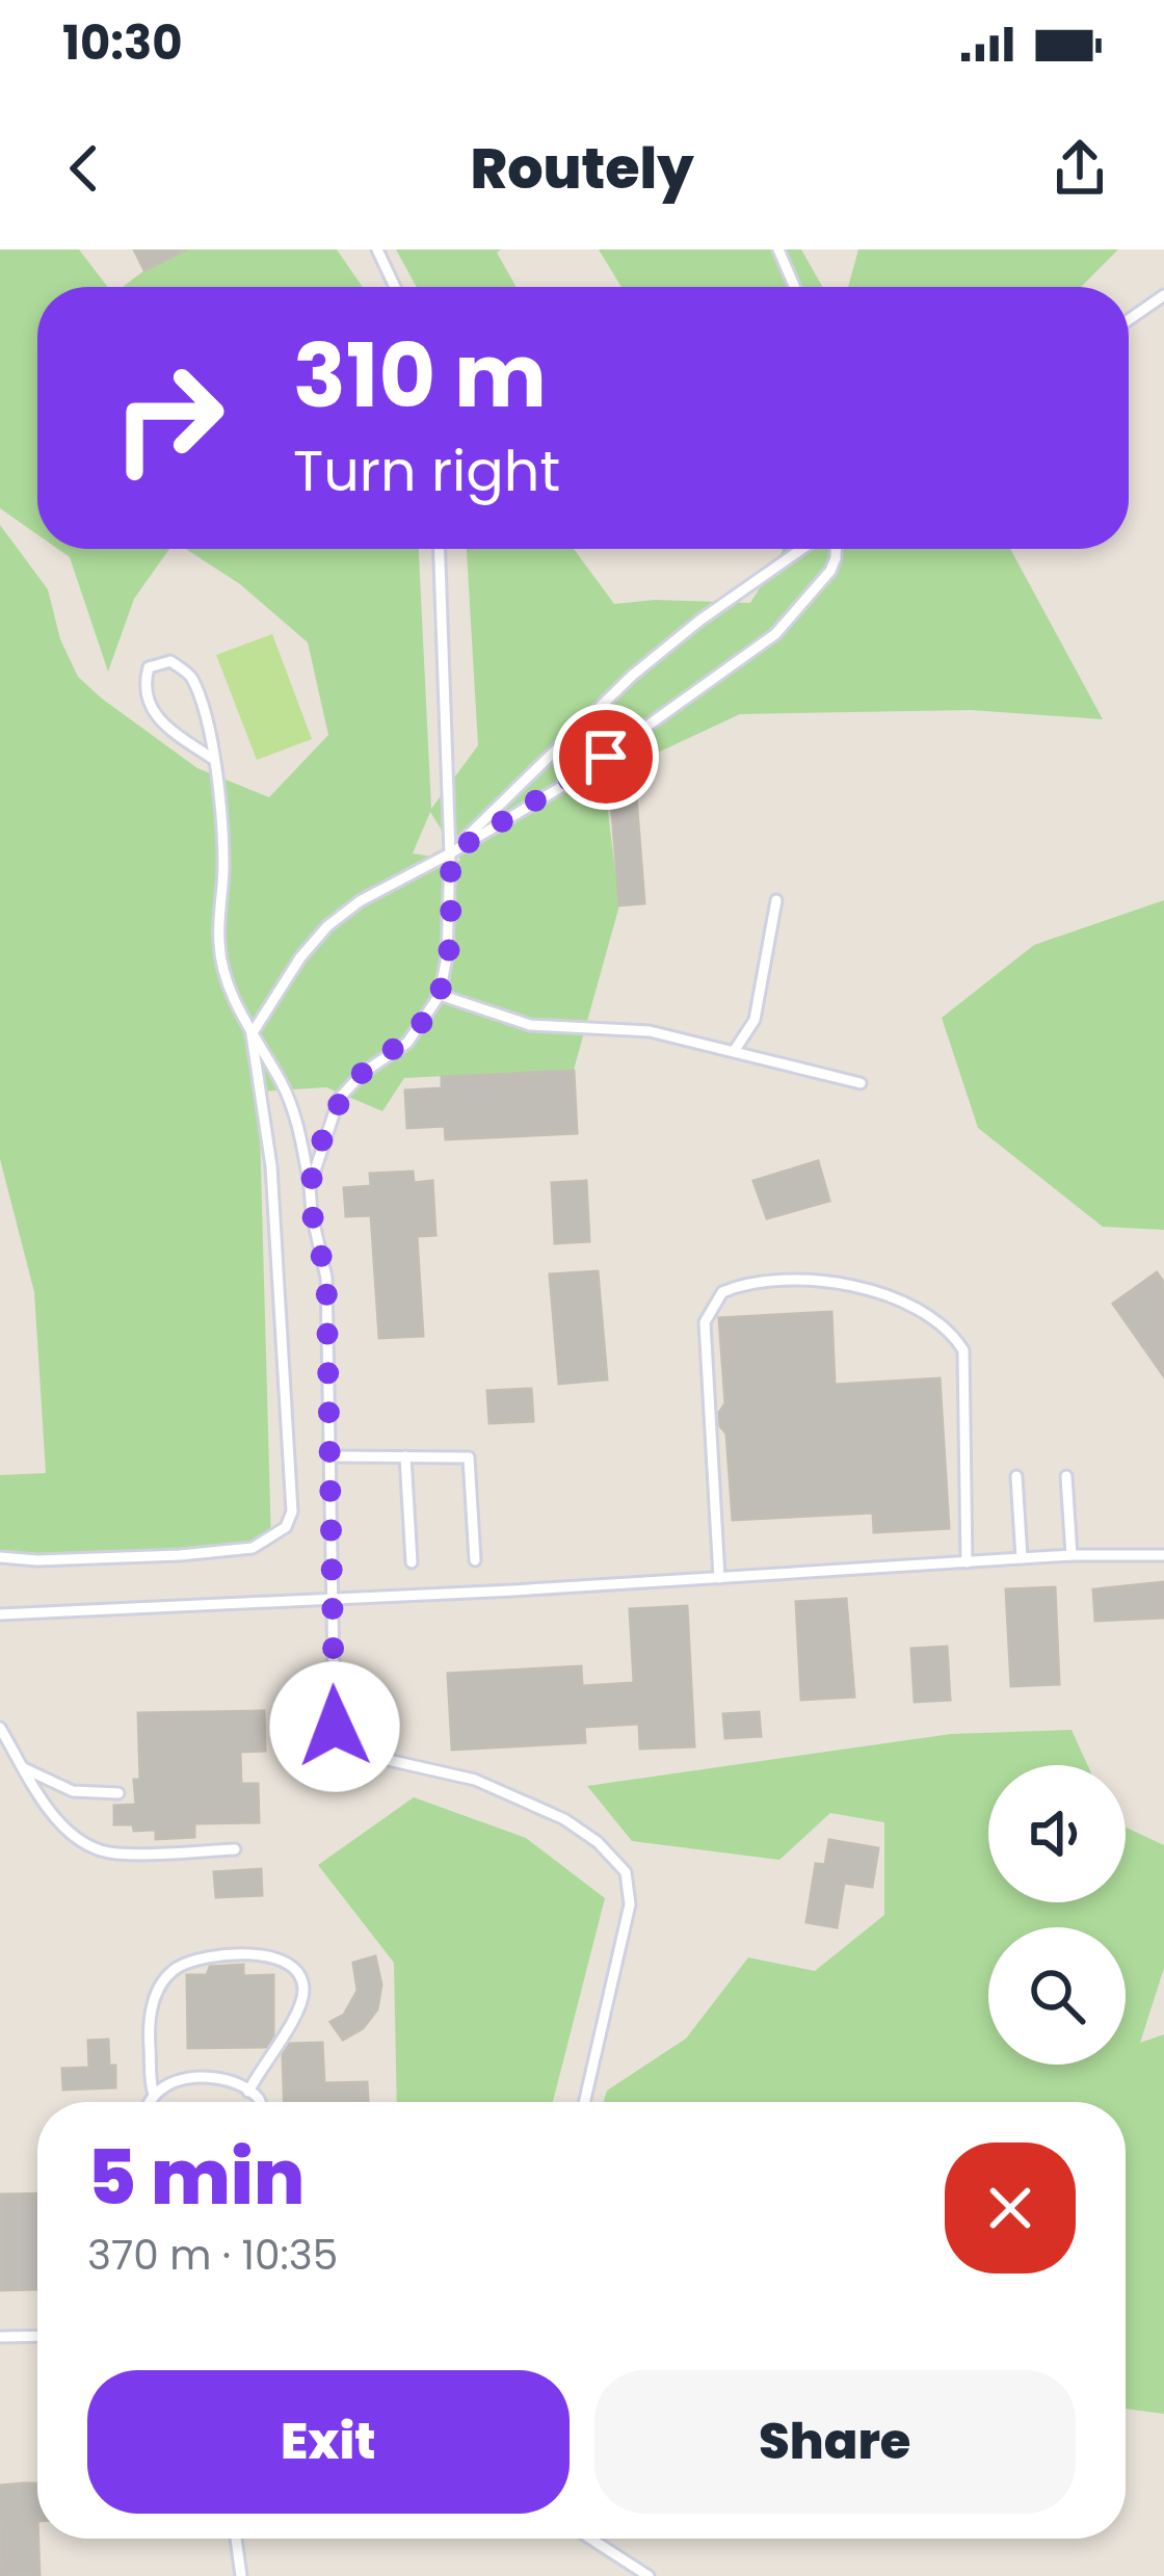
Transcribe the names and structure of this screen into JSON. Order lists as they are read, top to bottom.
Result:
{
  "page": {
    "status": "10:30",
    "header": "Routely",
    "turn": ["310 m", "Turn right"],
    "heading": ["5 min", "370 m · 10:35"],
    "buttons": ["Exit", "Share"]
  }
}
